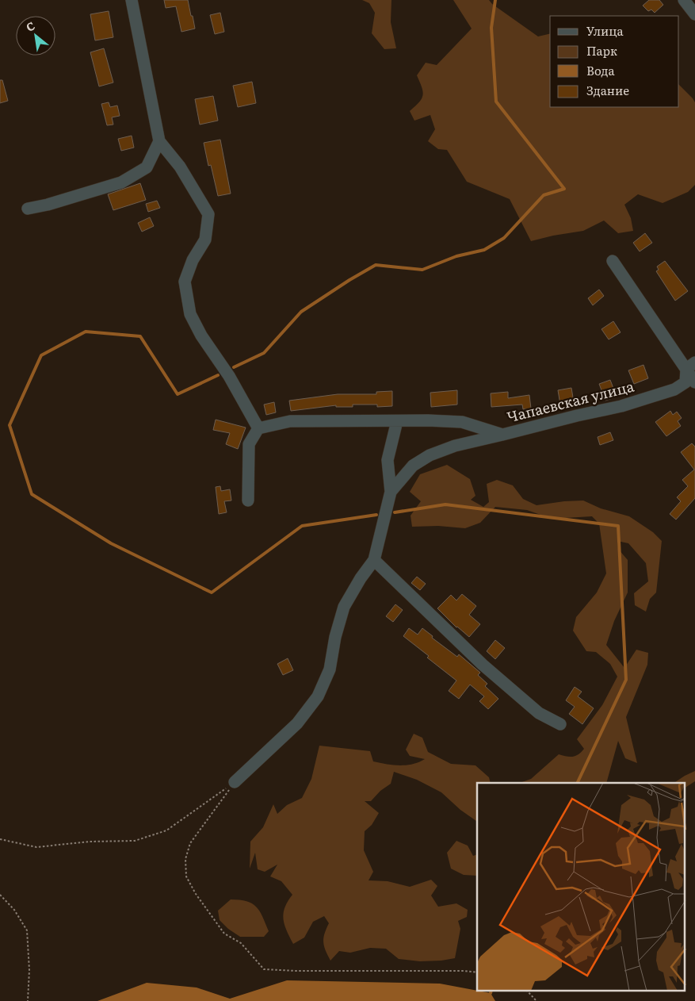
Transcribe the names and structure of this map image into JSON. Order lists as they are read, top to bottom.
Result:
{
  "streets": {
    "street": ["Чапаевская улица"]
  },
  "legend": [
    "Улица",
    "Парк",
    "Вода",
    "Здание"
  ],
  "north": "top left"
}
